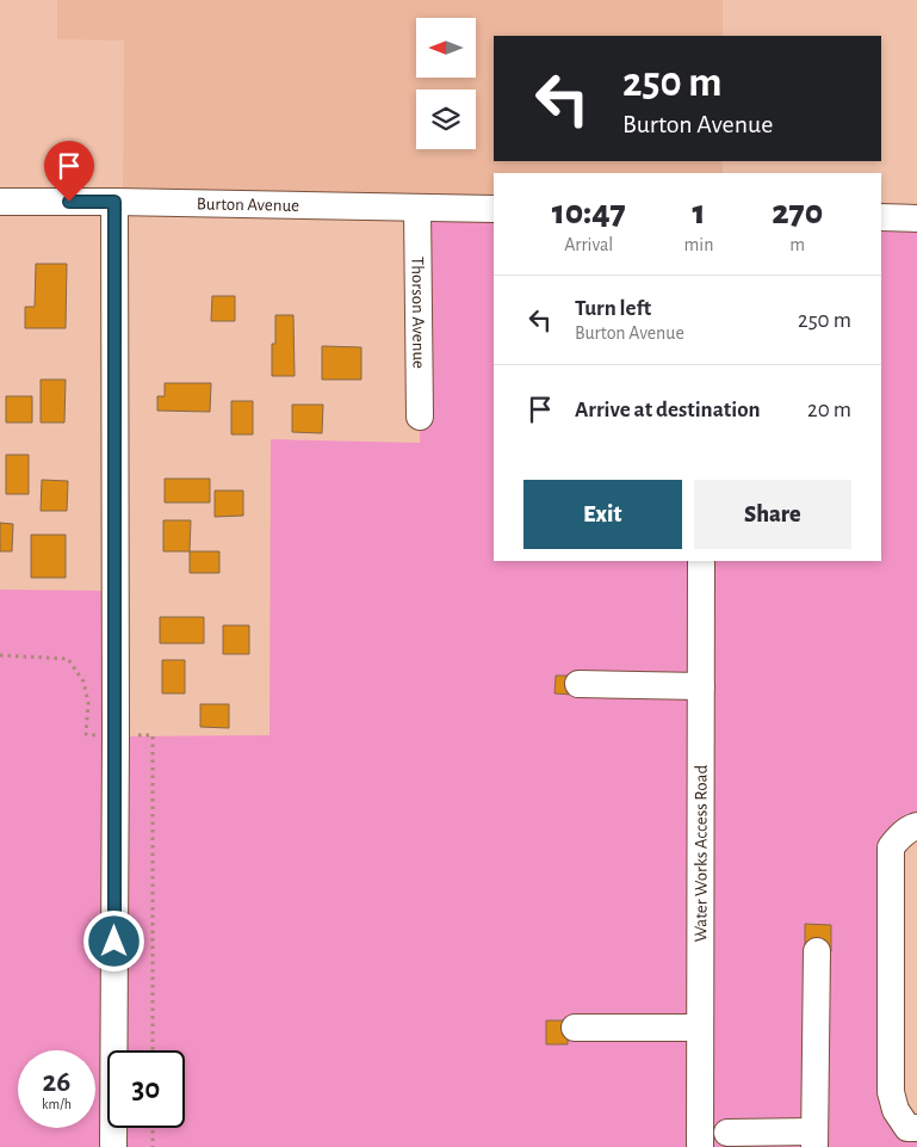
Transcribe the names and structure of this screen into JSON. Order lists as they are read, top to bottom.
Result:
{
  "streets": {
    "street": ["Burton Avenue", "Thorson Avenue", "Water Works Access Road"]
  },
  "crossings": [
    ["Burton Avenue", "Thorson Avenue"]
  ],
  "north": "left",
  "page": {
    "turn": ["250 m", "Burton Avenue"],
    "eta": [
      "10:47",
      "Arrival",
      "1",
      "min",
      "270",
      "m"
    ],
    "list": [
      {
        "name": "Turn left",
        "note": "Burton Avenue",
        "value": "250 m"
      },
      {
        "name": "Arrive at destination",
        "value": "20 m"
      }
    ],
    "buttons": ["Exit", "Share"],
    "speed": "26 km/h",
    "limit": "30"
  }
}
